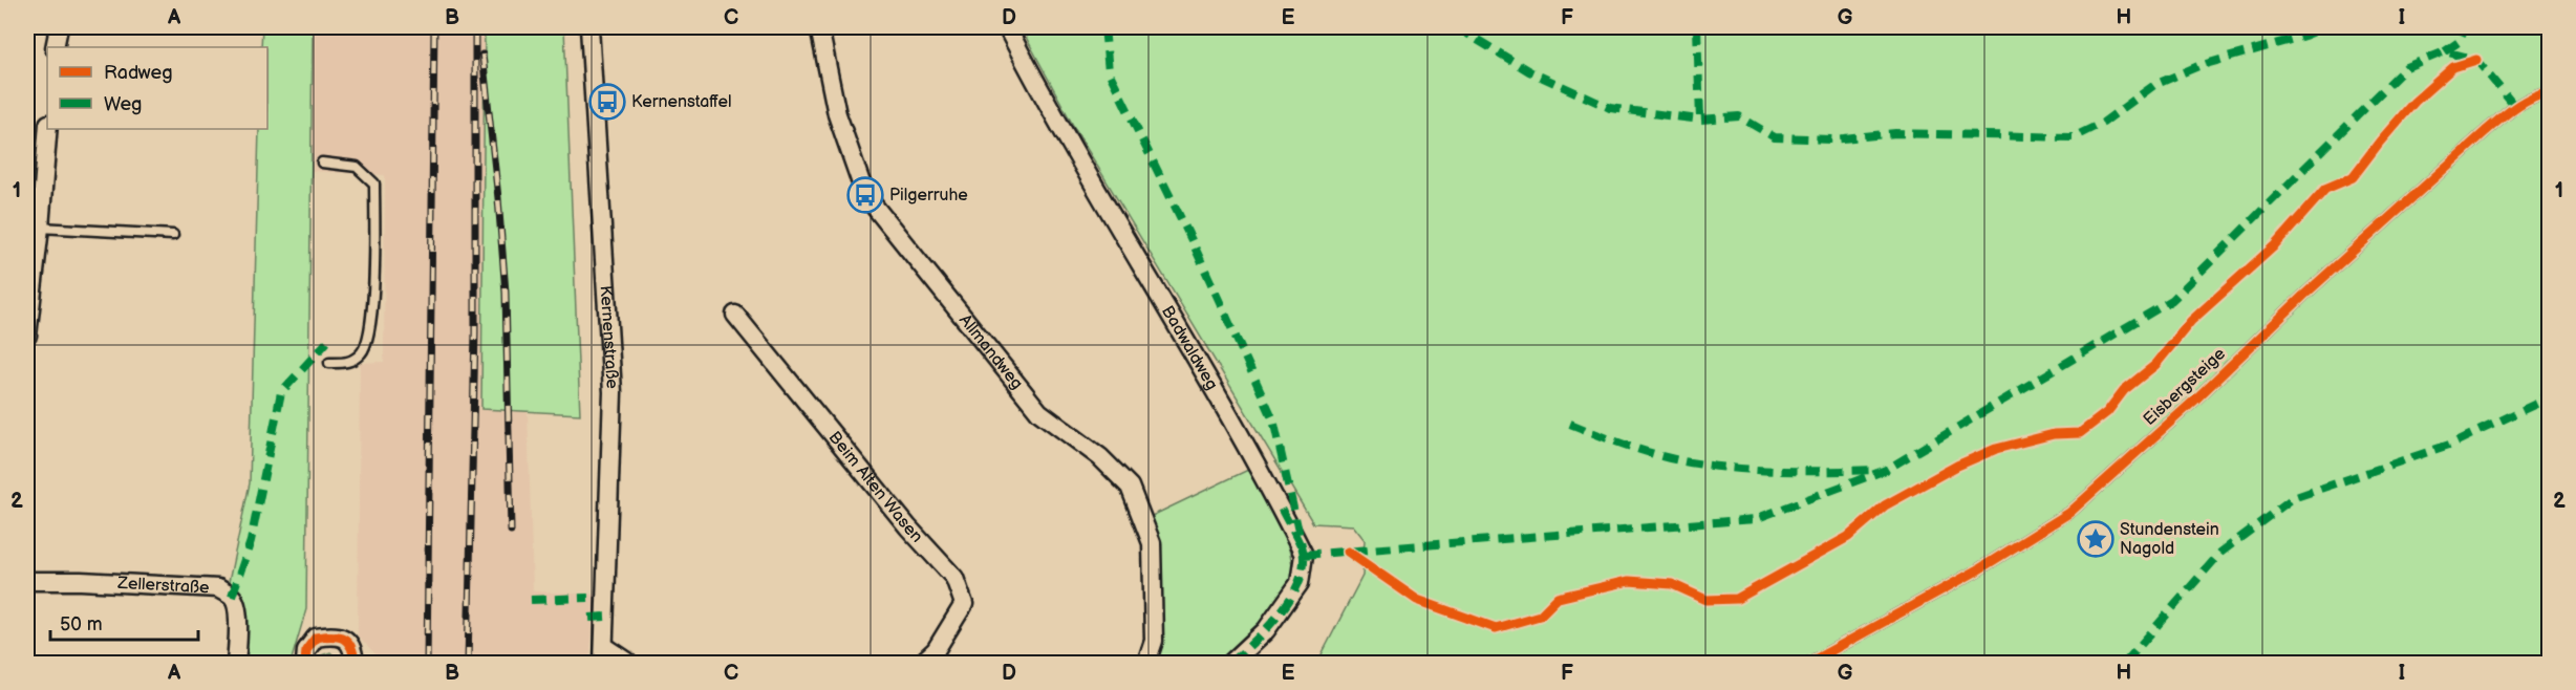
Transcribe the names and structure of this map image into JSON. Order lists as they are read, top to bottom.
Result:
{
  "streets": {
    "street": [
      "Kernenstraße",
      "Badwaldweg",
      "Allmandweg",
      "Beim Alten Wasen",
      "Zellerstraße"
    ],
    "lane": ["Eisbergsteige"]
  },
  "places": {
    "bus stop": ["Kernenstaffel", "Pilgerruhe"],
    "place": ["Stundenstein Nagold"]
  },
  "legend": ["Radweg", "Weg"],
  "scale_bar": "50 m",
  "grid": {
    "columns": [
      "A",
      "B",
      "C",
      "D",
      "E",
      "F",
      "G",
      "H",
      "I"
    ],
    "rows": ["1", "2"]
  }
}
